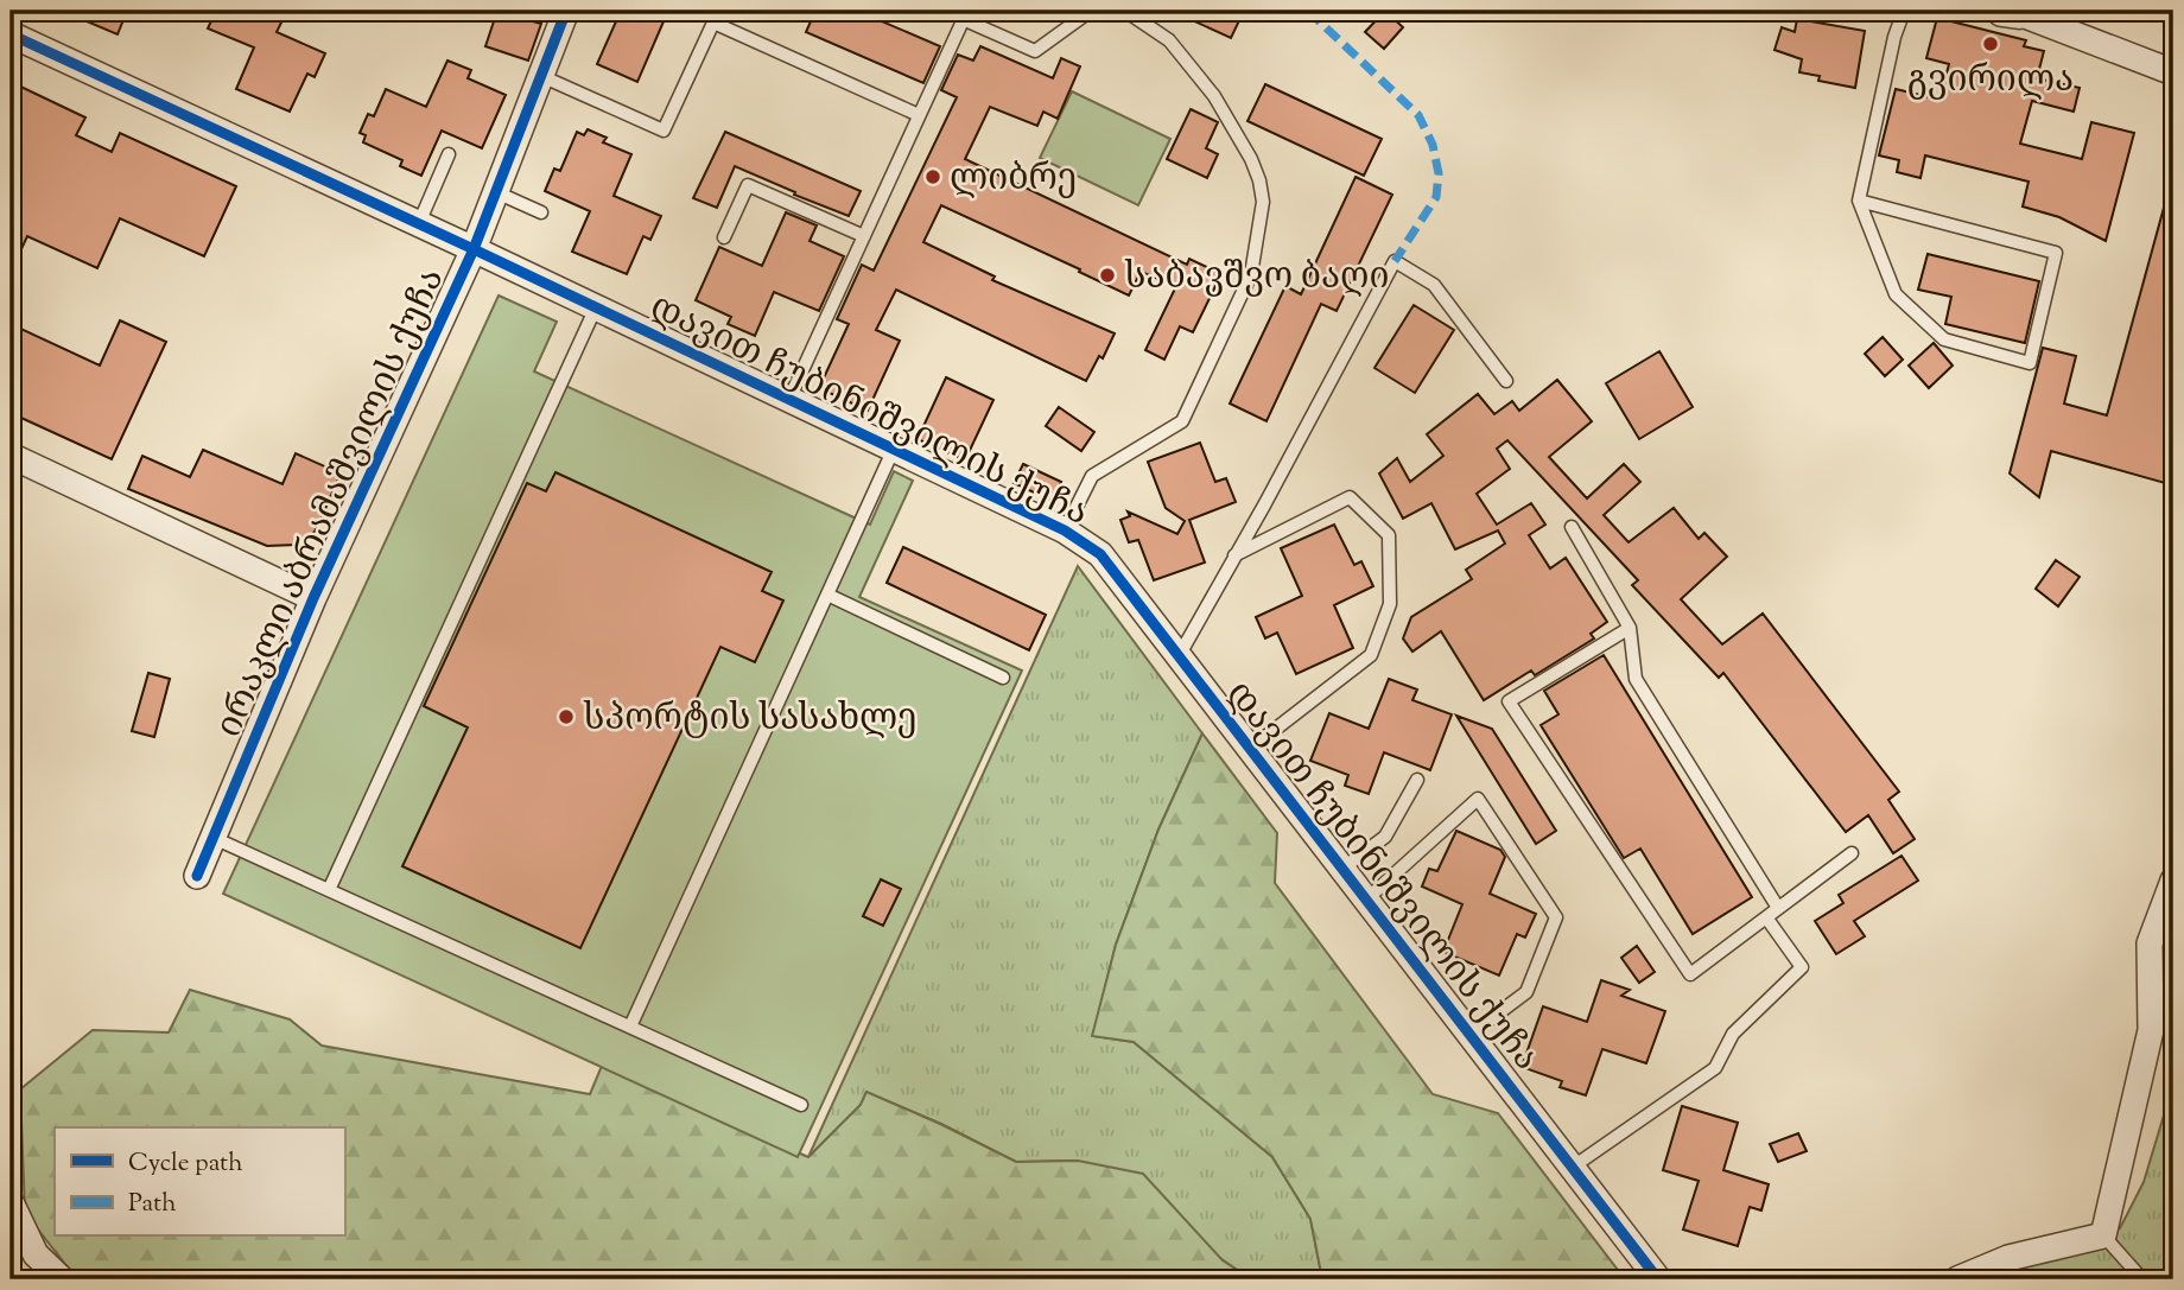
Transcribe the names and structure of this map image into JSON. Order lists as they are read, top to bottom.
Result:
{
  "streets": {
    "street": ["დავით ჩუბინიშვილის ქუჩა", "ირაკლი აბრამაშვილის ქუჩა"]
  },
  "crossings": [
    ["დავით ჩუბინიშვილის ქუჩა", "ირაკლი აბრამაშვილის ქუჩა"]
  ],
  "places": [
    "გვირილა",
    "ლიბრე",
    "საბავშვო ბაღი",
    "სპორტის სასახლე"
  ],
  "legend": ["Cycle path", "Path"]
}
